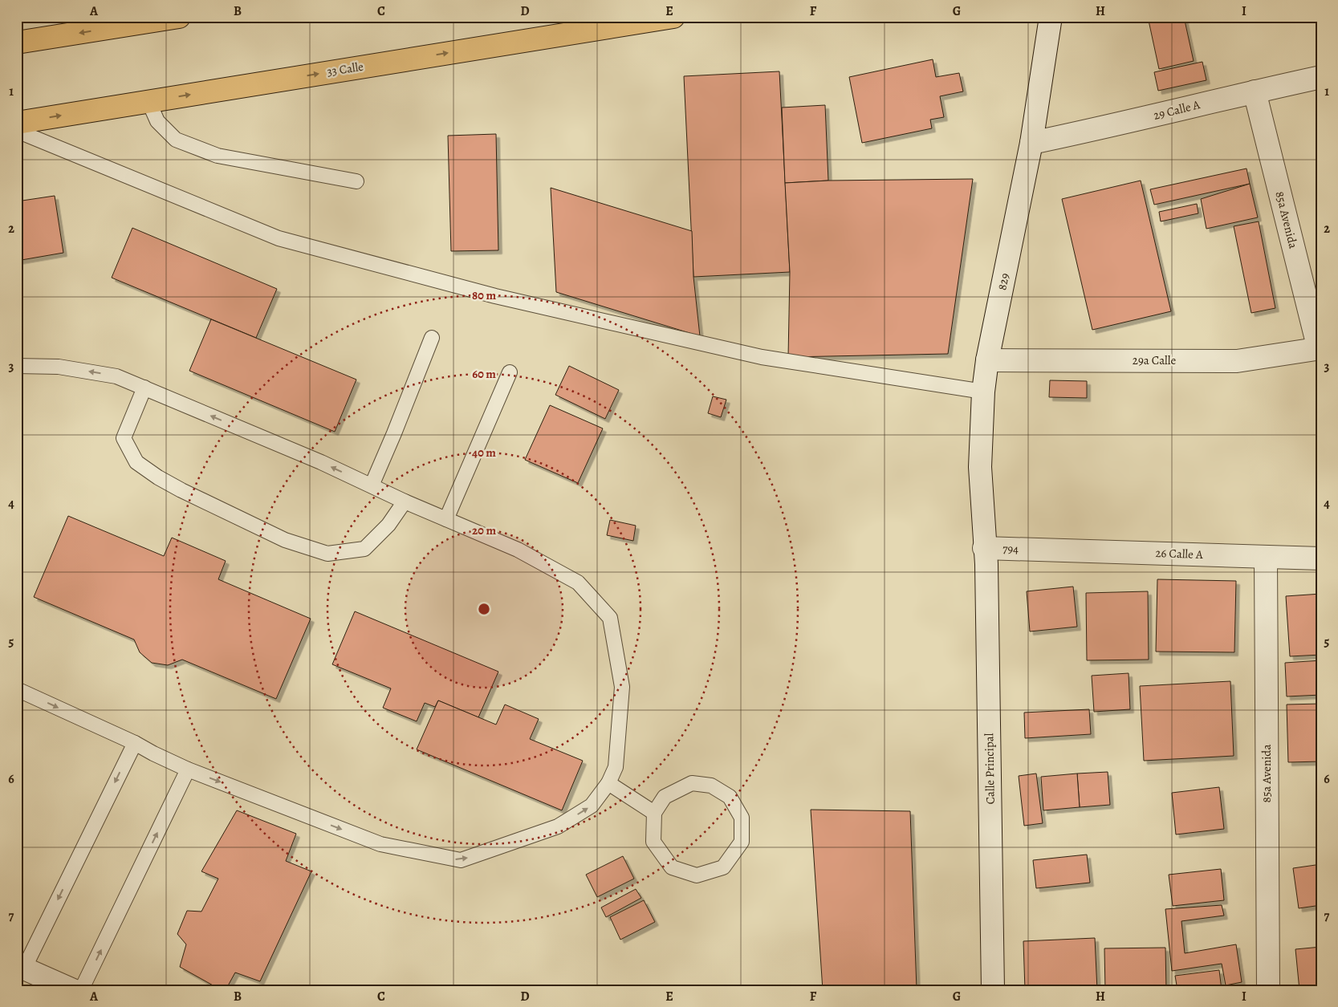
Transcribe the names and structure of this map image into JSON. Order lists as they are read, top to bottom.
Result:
{
  "streets": {
    "main road": ["33 Calle"],
    "street": [
      "29 Calle A",
      "85a Avenida",
      "829",
      "29a Calle",
      "794",
      "26 Calle A",
      "Calle Principal"
    ]
  },
  "crossings": [
    ["29 Calle A", "85a Avenida"],
    ["29 Calle A", "829"],
    ["85a Avenida", "29a Calle"],
    ["85a Avenida", "26 Calle A"],
    ["829", "29a Calle"],
    ["829", "794"],
    ["829", "Calle Principal"],
    ["794", "26 Calle A"],
    ["794", "Calle Principal"]
  ],
  "one_way": ["33 Calle"],
  "grid": {
    "columns": [
      "A",
      "B",
      "C",
      "D",
      "E",
      "F",
      "G",
      "H",
      "I"
    ],
    "rows": [
      "1",
      "2",
      "3",
      "4",
      "5",
      "6",
      "7"
    ]
  },
  "rings": [
    "80 m",
    "60 m",
    "40 m",
    "20 m"
  ]
}
